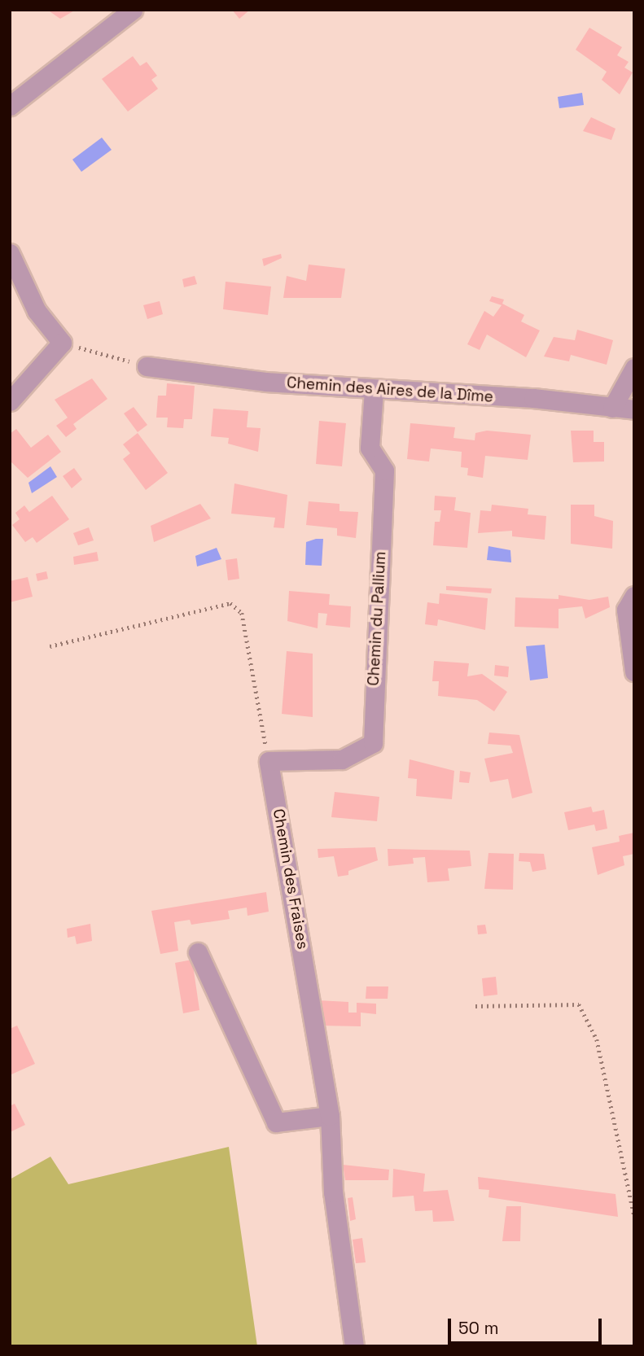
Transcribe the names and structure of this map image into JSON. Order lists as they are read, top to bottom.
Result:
{
  "streets": {
    "street": ["Chemin des Aires de la Dîme", "Chemin du Pallium", "Chemin des Fraises"]
  },
  "crossings": [
    ["Chemin des Aires de la Dîme", "Chemin du Pallium"],
    ["Chemin du Pallium", "Chemin des Fraises"]
  ],
  "scale_bar": "50 m"
}
